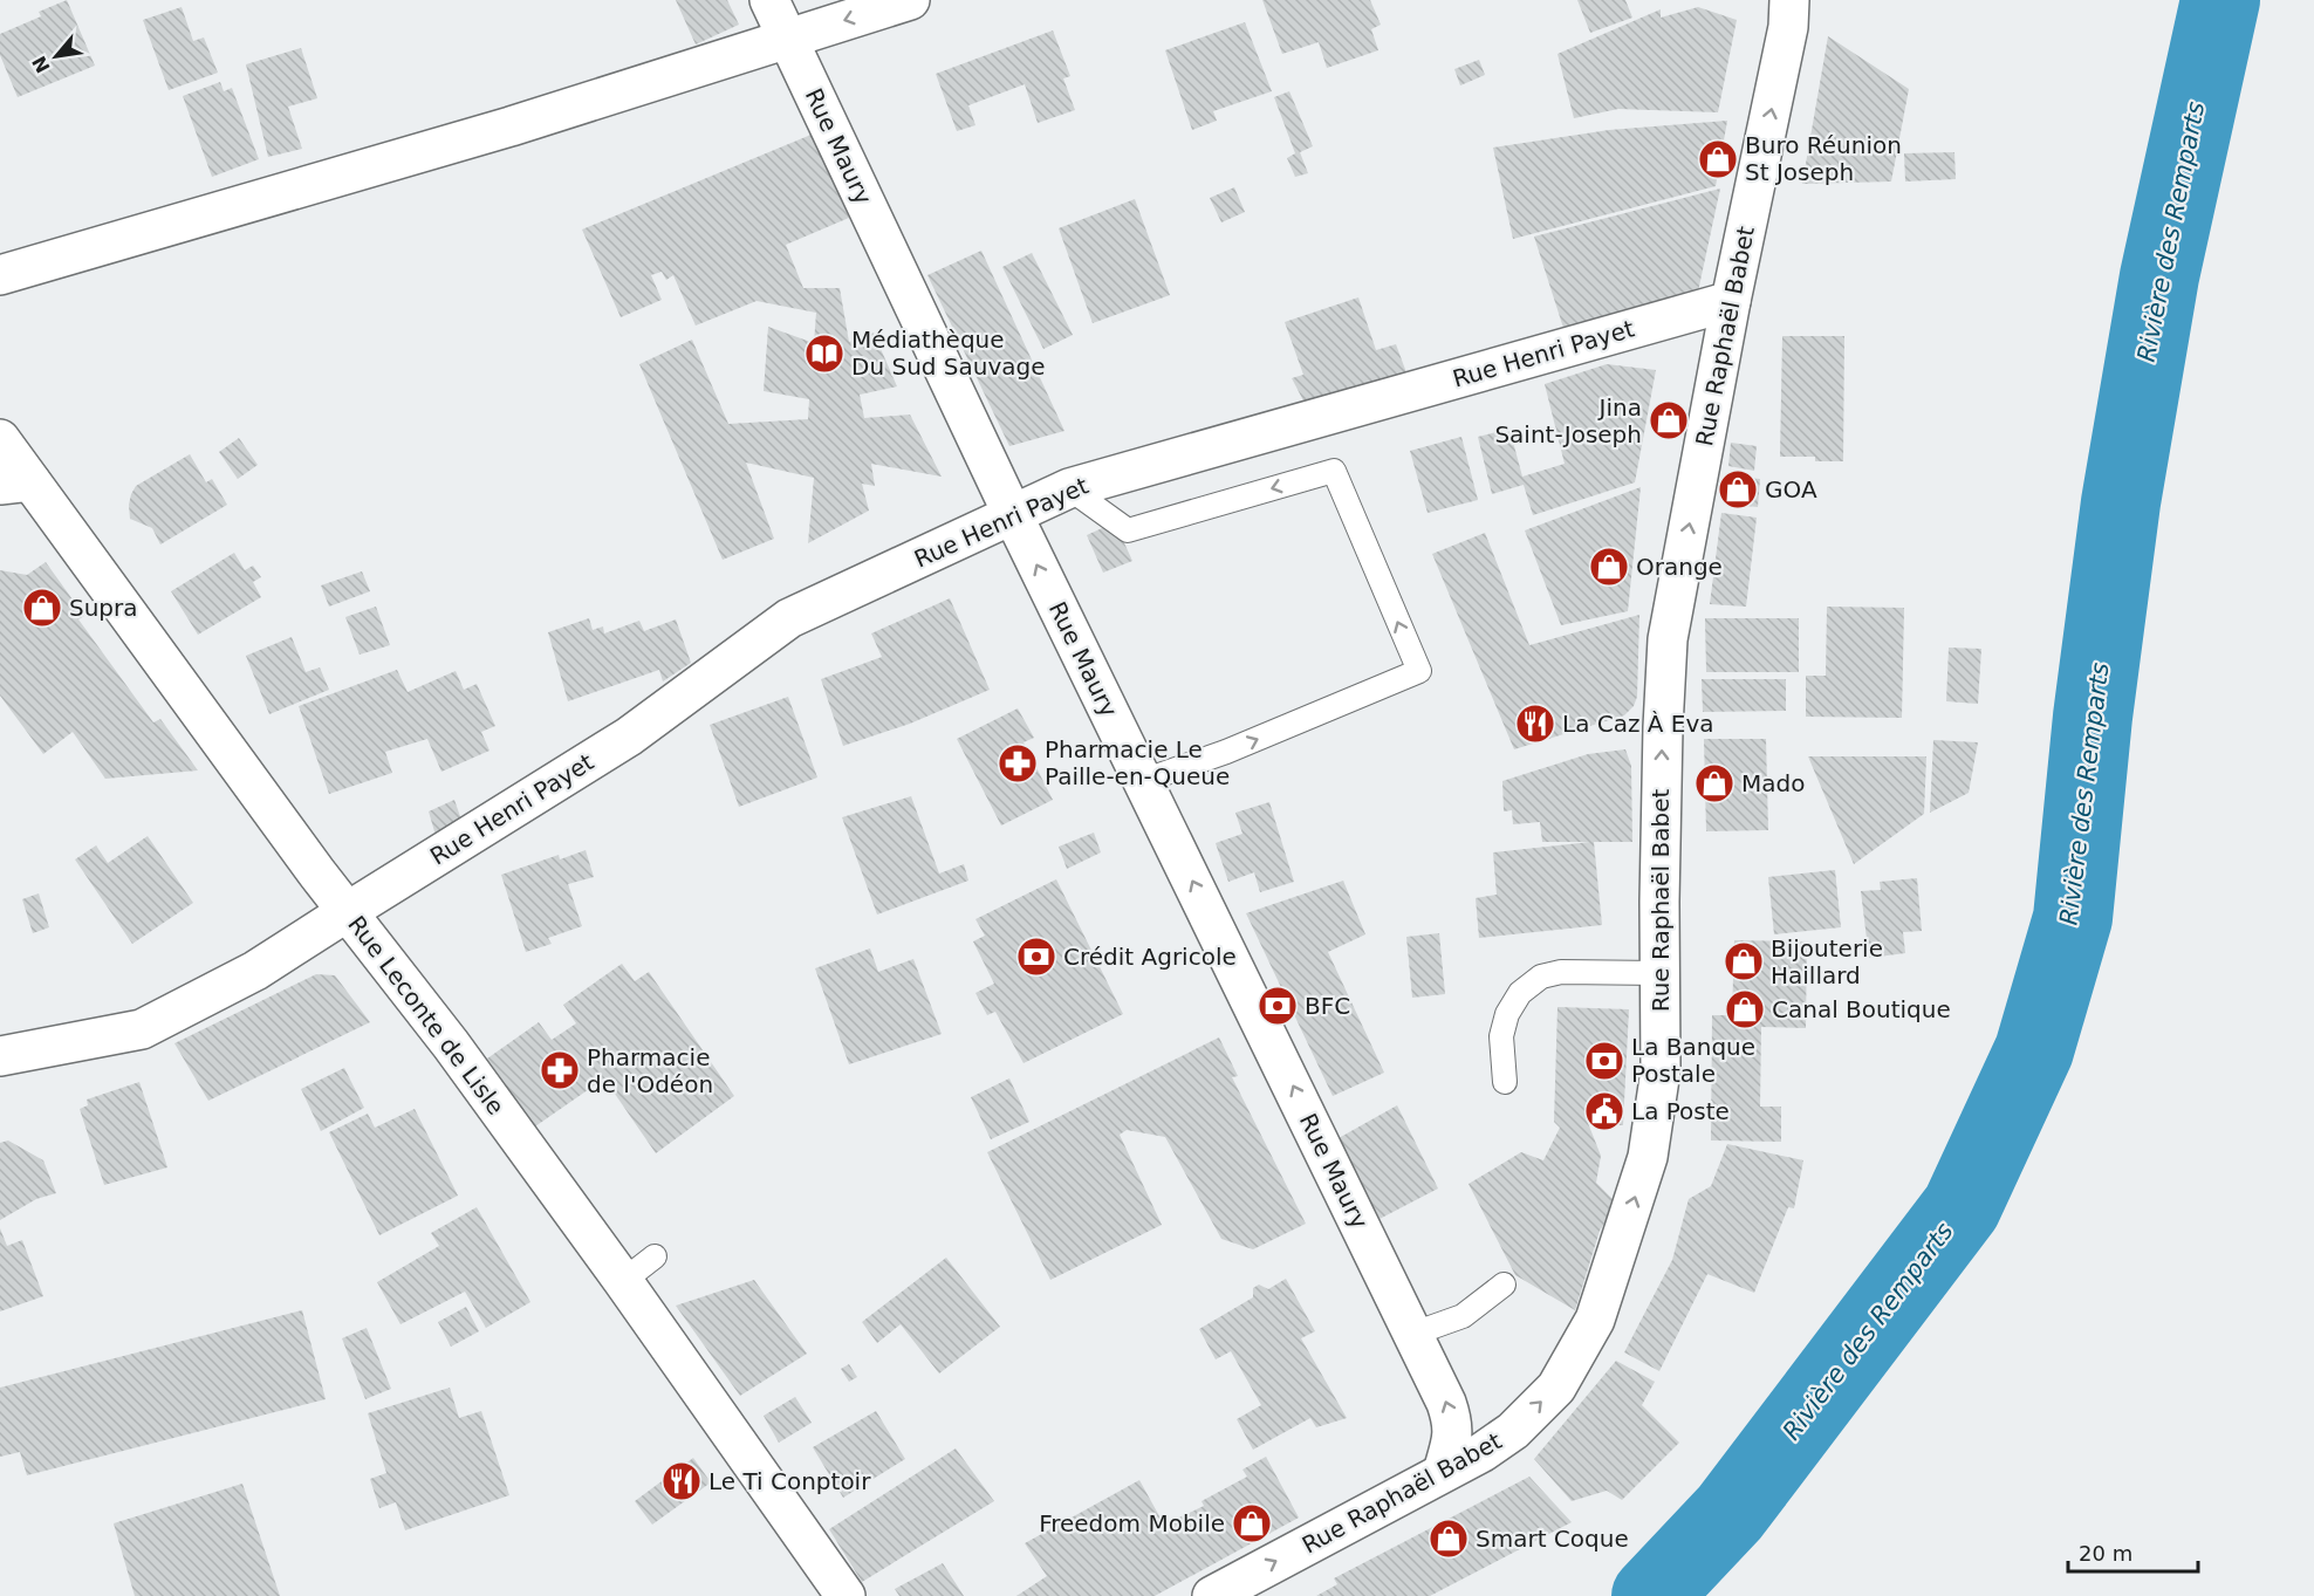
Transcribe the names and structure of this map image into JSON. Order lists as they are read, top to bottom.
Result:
{
  "streets": {
    "street": [
      "Rue Maury",
      "Rue Raphaël Babet",
      "Rue Henri Payet",
      "Rue Leconte de Lisle"
    ]
  },
  "crossings": [
    ["Rue Maury", "Rue Raphaël Babet"],
    ["Rue Maury", "Rue Henri Payet"],
    ["Rue Raphaël Babet", "Rue Henri Payet"],
    ["Rue Henri Payet", "Rue Leconte de Lisle"]
  ],
  "one_way": ["Rue Maury", "Rue Raphaël Babet"],
  "water": ["Rivière des Remparts"],
  "places": {
    "shop": [
      "Buro Réunion St Joseph",
      "Jina Saint-Joseph",
      "GOA",
      "Orange",
      "Supra",
      "Mado",
      "Bijouterie Haillard",
      "Canal Boutique",
      "Freedom Mobile",
      "Smart Coque"
    ],
    "library": ["Médiathèque Du Sud Sauvage"],
    "restaurant": ["La Caz À Eva", "Le Ti Conptoir"],
    "pharmacy": ["Pharmacie Le Paille-en-Queue", "Pharmacie de l'Odéon"],
    "bank": ["Crédit Agricole", "BFC", "La Banque Postale"],
    "public building": ["La Poste"]
  },
  "scale_bar": "20 m",
  "north": "bottom left"
}
